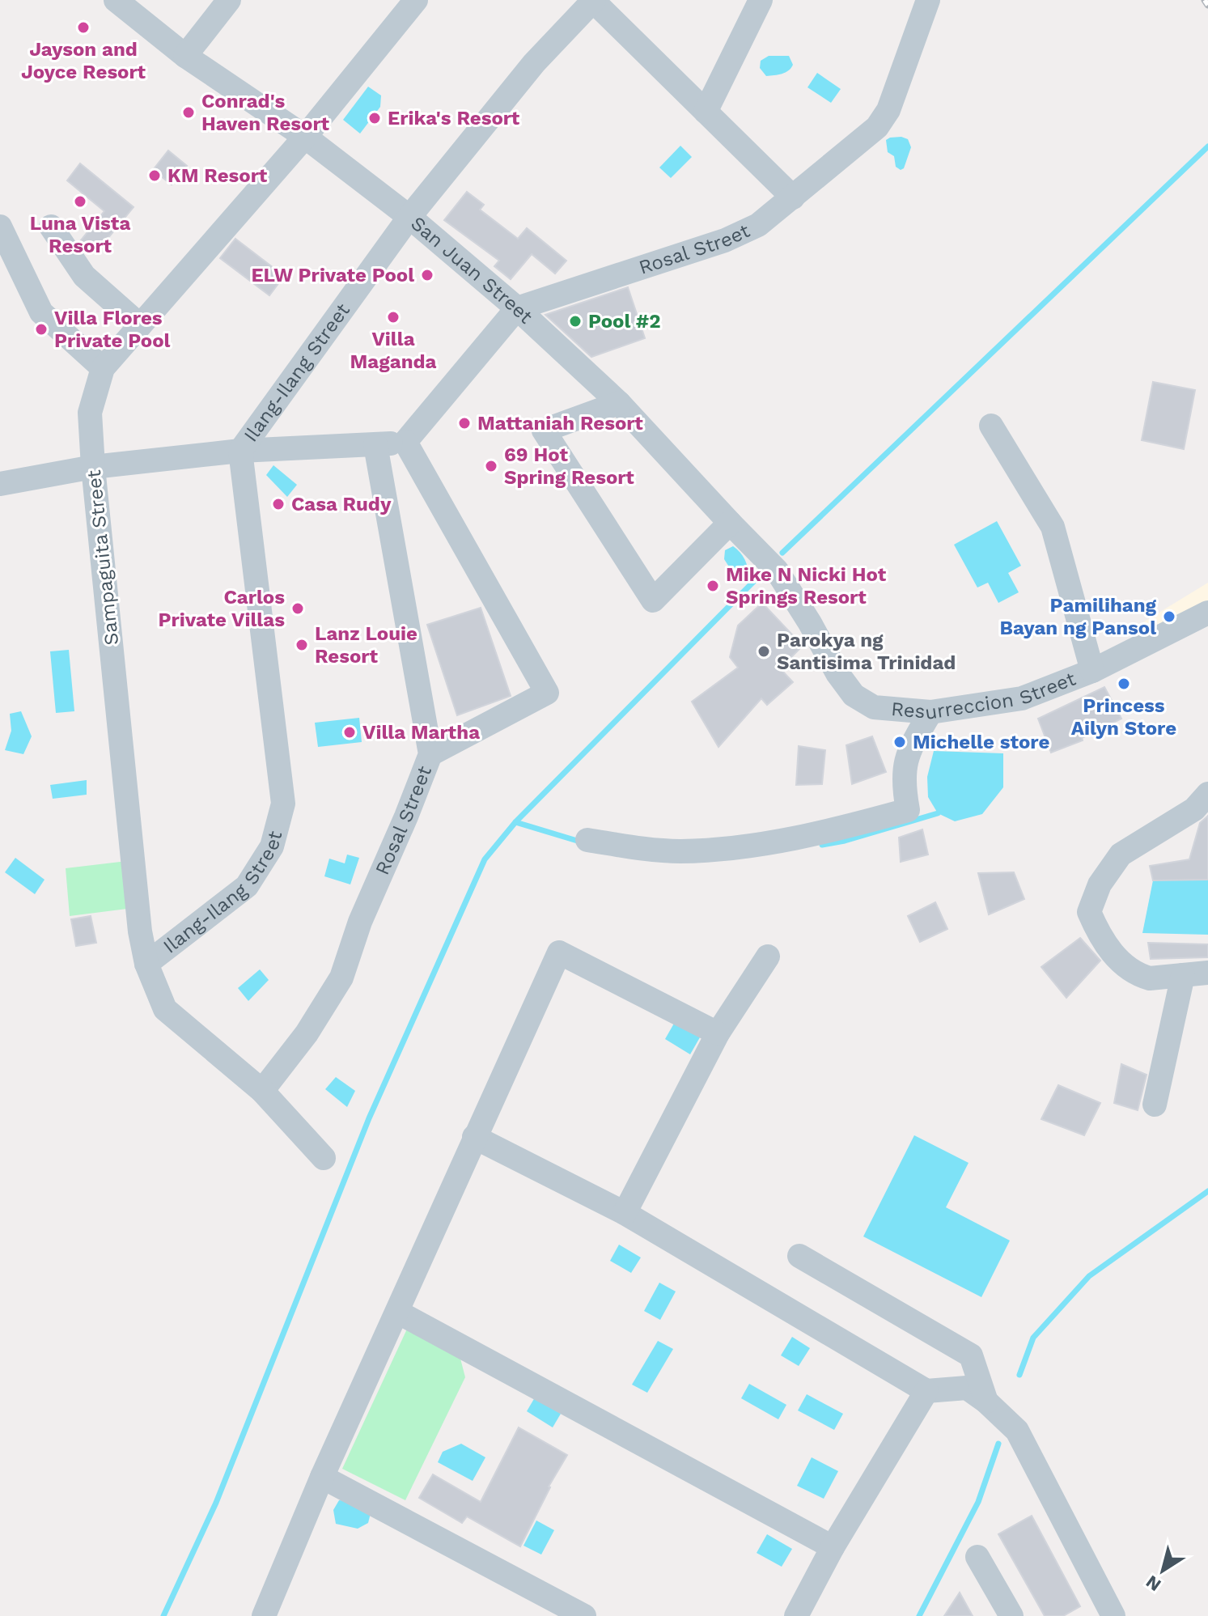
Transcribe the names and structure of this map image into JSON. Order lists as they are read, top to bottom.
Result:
{
  "streets": {
    "street": [
      "Rosal Street",
      "San Juan Street",
      "Ilang-Ilang Street",
      "Sampaguita Street",
      "Resurreccion Street"
    ]
  },
  "crossings": [
    ["Rosal Street", "San Juan Street"],
    ["Rosal Street", "Sampaguita Street"],
    ["San Juan Street", "Ilang-Ilang Street"],
    ["San Juan Street", "Sampaguita Street"],
    ["San Juan Street", "Resurreccion Street"],
    ["Ilang-Ilang Street", "Sampaguita Street"]
  ],
  "places": [
    "Jayson and Joyce Resort",
    "Conrad's Haven Resort",
    "Erika's Resort",
    "KM Resort",
    "Luna Vista Resort",
    "ELW Private Pool",
    "Villa Maganda",
    "Pool #2",
    "Villa Flores Private Pool",
    "Mattaniah Resort",
    "69 Hot Spring Resort",
    "Casa Rudy",
    "Mike N Nicki Hot Springs Resort",
    "Carlos Private Villas",
    "Pamilihang Bayan ng Pansol",
    "Lanz Louie Resort",
    "Parokya ng Santisima Trinidad",
    "Princess Ailyn Store",
    "Villa Martha",
    "Michelle store"
  ],
  "north": "bottom left"
}
